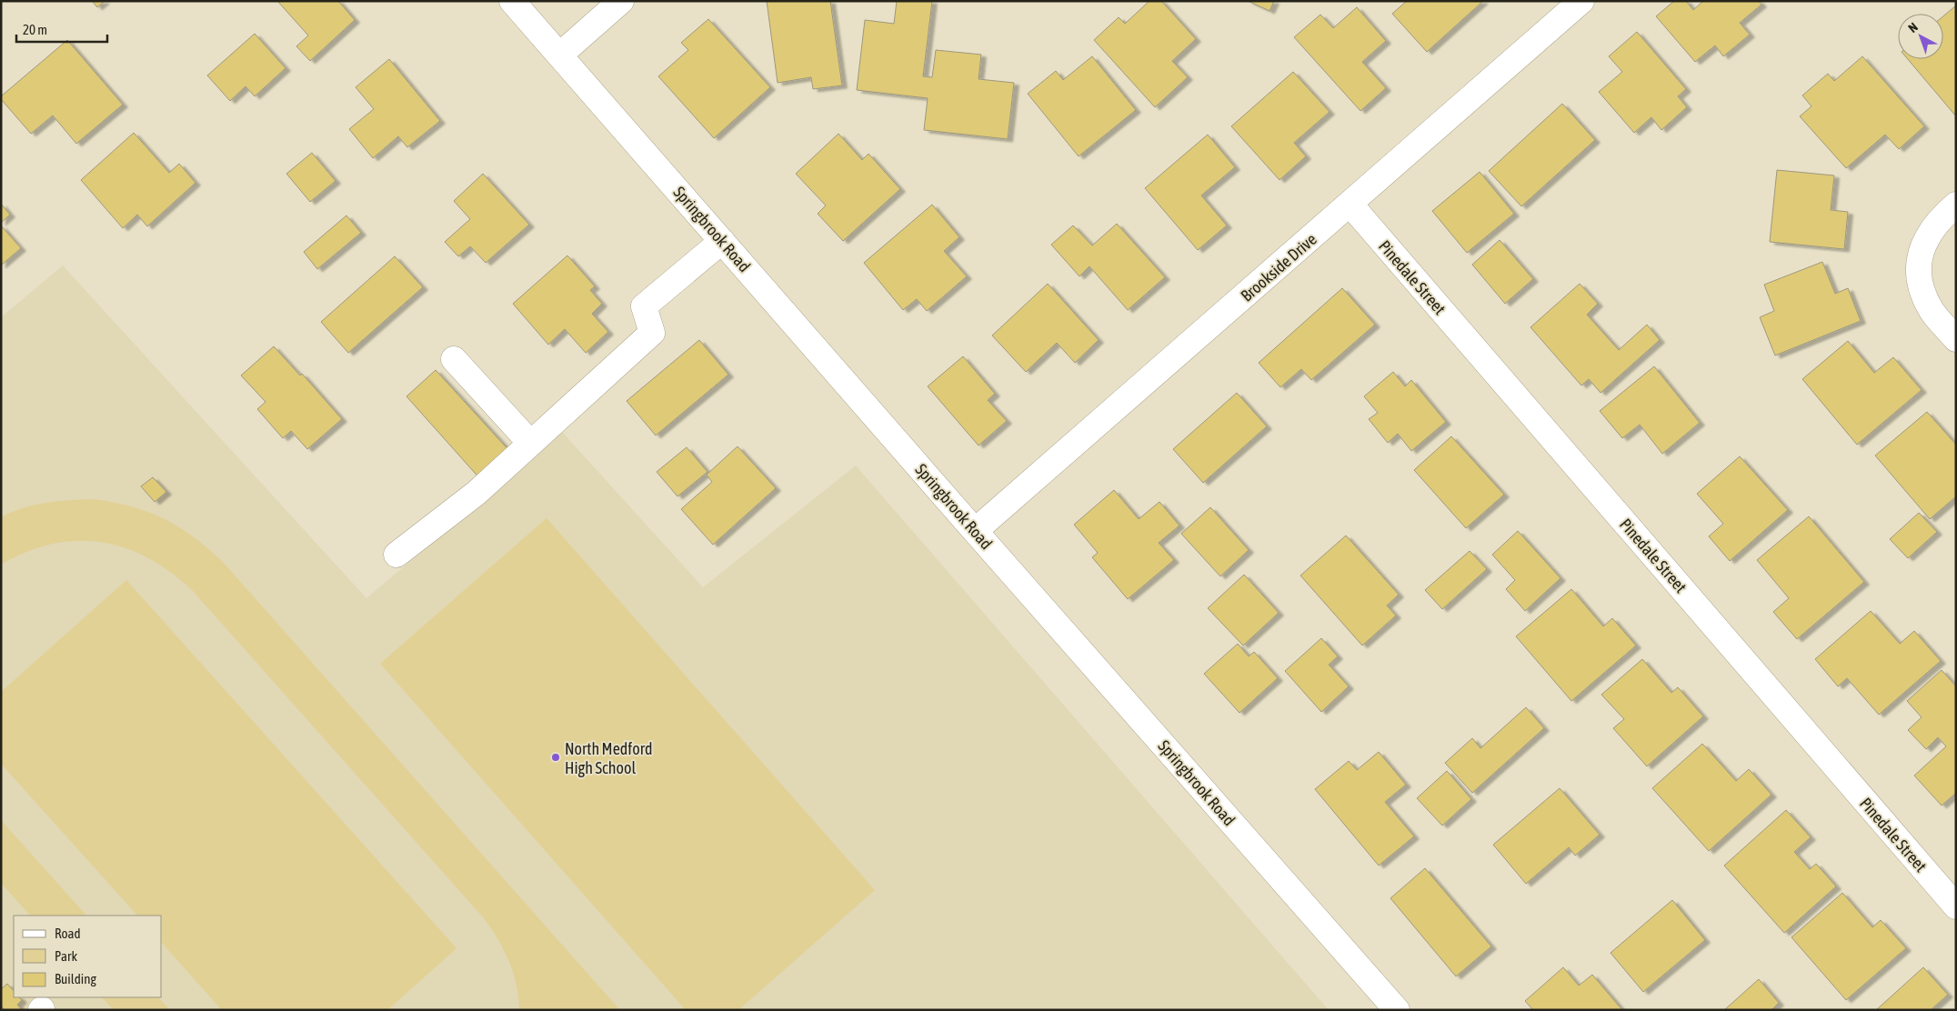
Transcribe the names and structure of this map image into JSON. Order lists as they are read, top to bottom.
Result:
{
  "streets": {
    "street": ["Springbrook Road", "Brookside Drive", "Pinedale Street"]
  },
  "crossings": [
    ["Springbrook Road", "Brookside Drive"],
    ["Brookside Drive", "Pinedale Street"]
  ],
  "places": ["North Medford High School"],
  "legend": ["Road", "Park", "Building"],
  "scale_bar": "20 m",
  "north": "top left"
}
